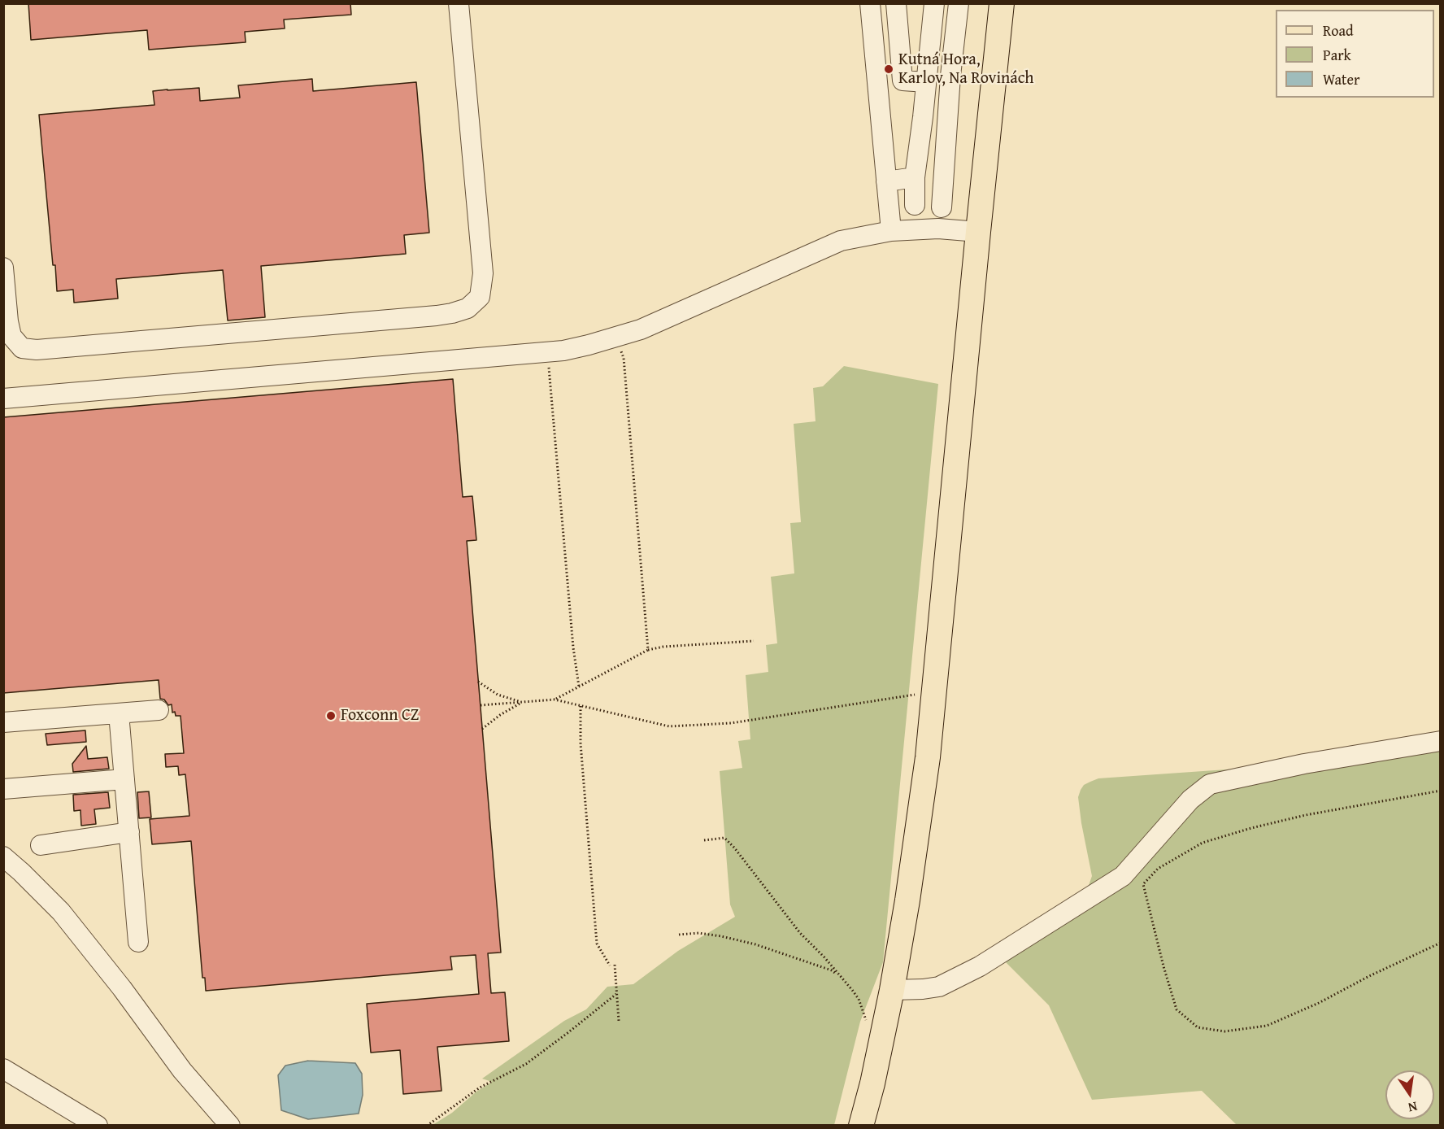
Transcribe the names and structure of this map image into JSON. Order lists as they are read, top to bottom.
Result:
{
  "places": ["Kutná Hora, Karlov, Na Rovinách", "Foxconn CZ"],
  "legend": ["Road", "Park", "Water"],
  "north": "bottom"
}
